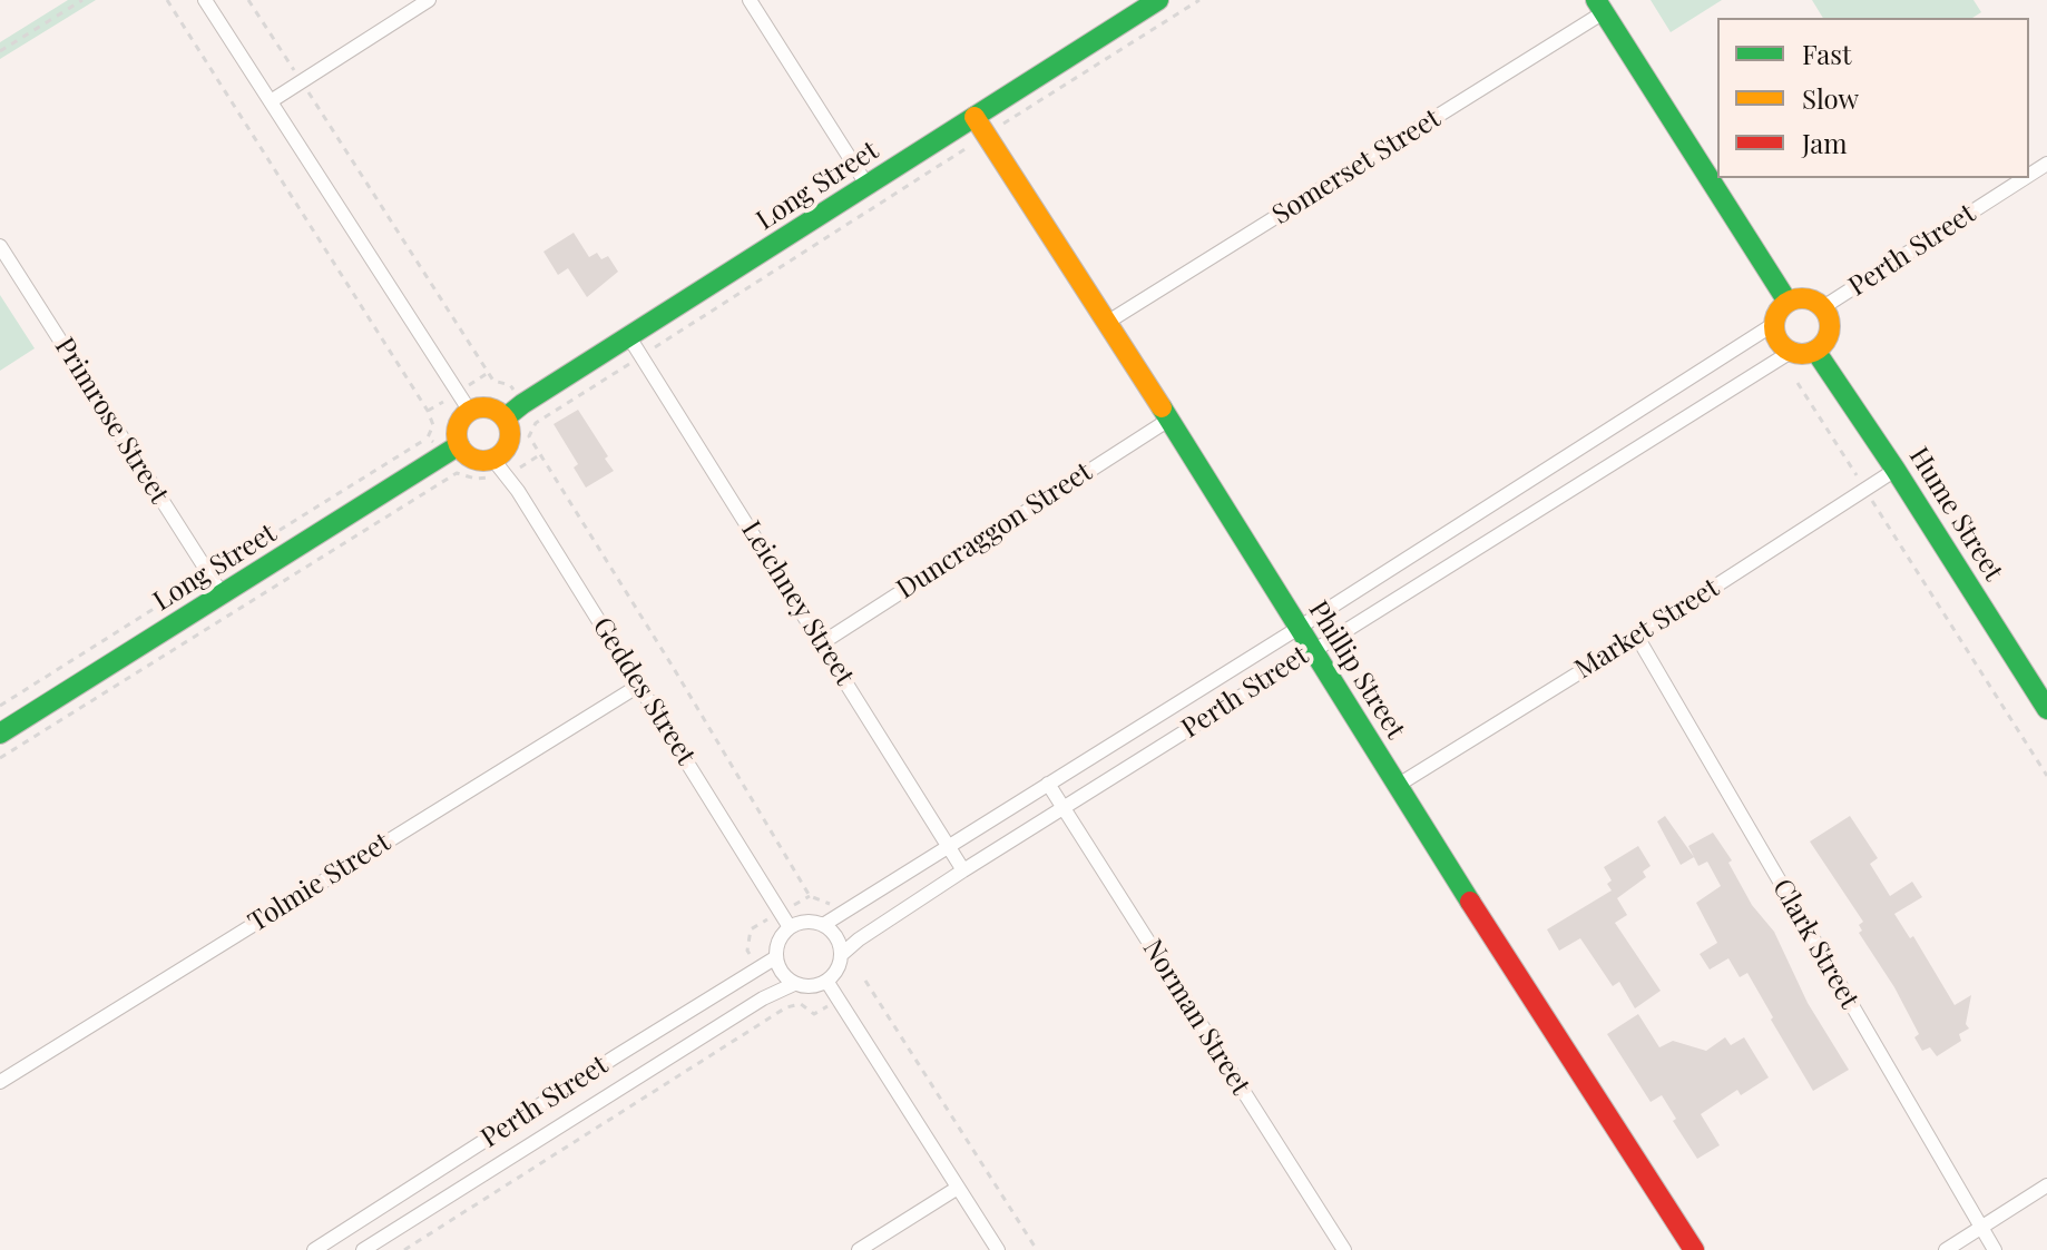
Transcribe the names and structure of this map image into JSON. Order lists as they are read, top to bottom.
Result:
{
  "streets": {
    "street": [
      "Somerset Street",
      "Long Street",
      "Perth Street",
      "Primrose Street",
      "Hume Street",
      "Duncraggon Street",
      "Leichney Street",
      "Market Street",
      "Phillip Street",
      "Geddes Street",
      "Tolmie Street",
      "Clark Street",
      "Norman Street"
    ]
  },
  "crossings": [
    ["Somerset Street", "Phillip Street"],
    ["Long Street", "Primrose Street"],
    ["Long Street", "Leichney Street"],
    ["Long Street", "Phillip Street"],
    ["Long Street", "Geddes Street"],
    ["Perth Street", "Hume Street"],
    ["Perth Street", "Leichney Street"],
    ["Perth Street", "Phillip Street"],
    ["Perth Street", "Geddes Street"],
    ["Perth Street", "Norman Street"],
    ["Hume Street", "Market Street"],
    ["Duncraggon Street", "Leichney Street"],
    ["Duncraggon Street", "Phillip Street"],
    ["Market Street", "Phillip Street"],
    ["Market Street", "Clark Street"],
    ["Geddes Street", "Tolmie Street"]
  ],
  "legend": ["Fast", "Slow", "Jam"]
}
